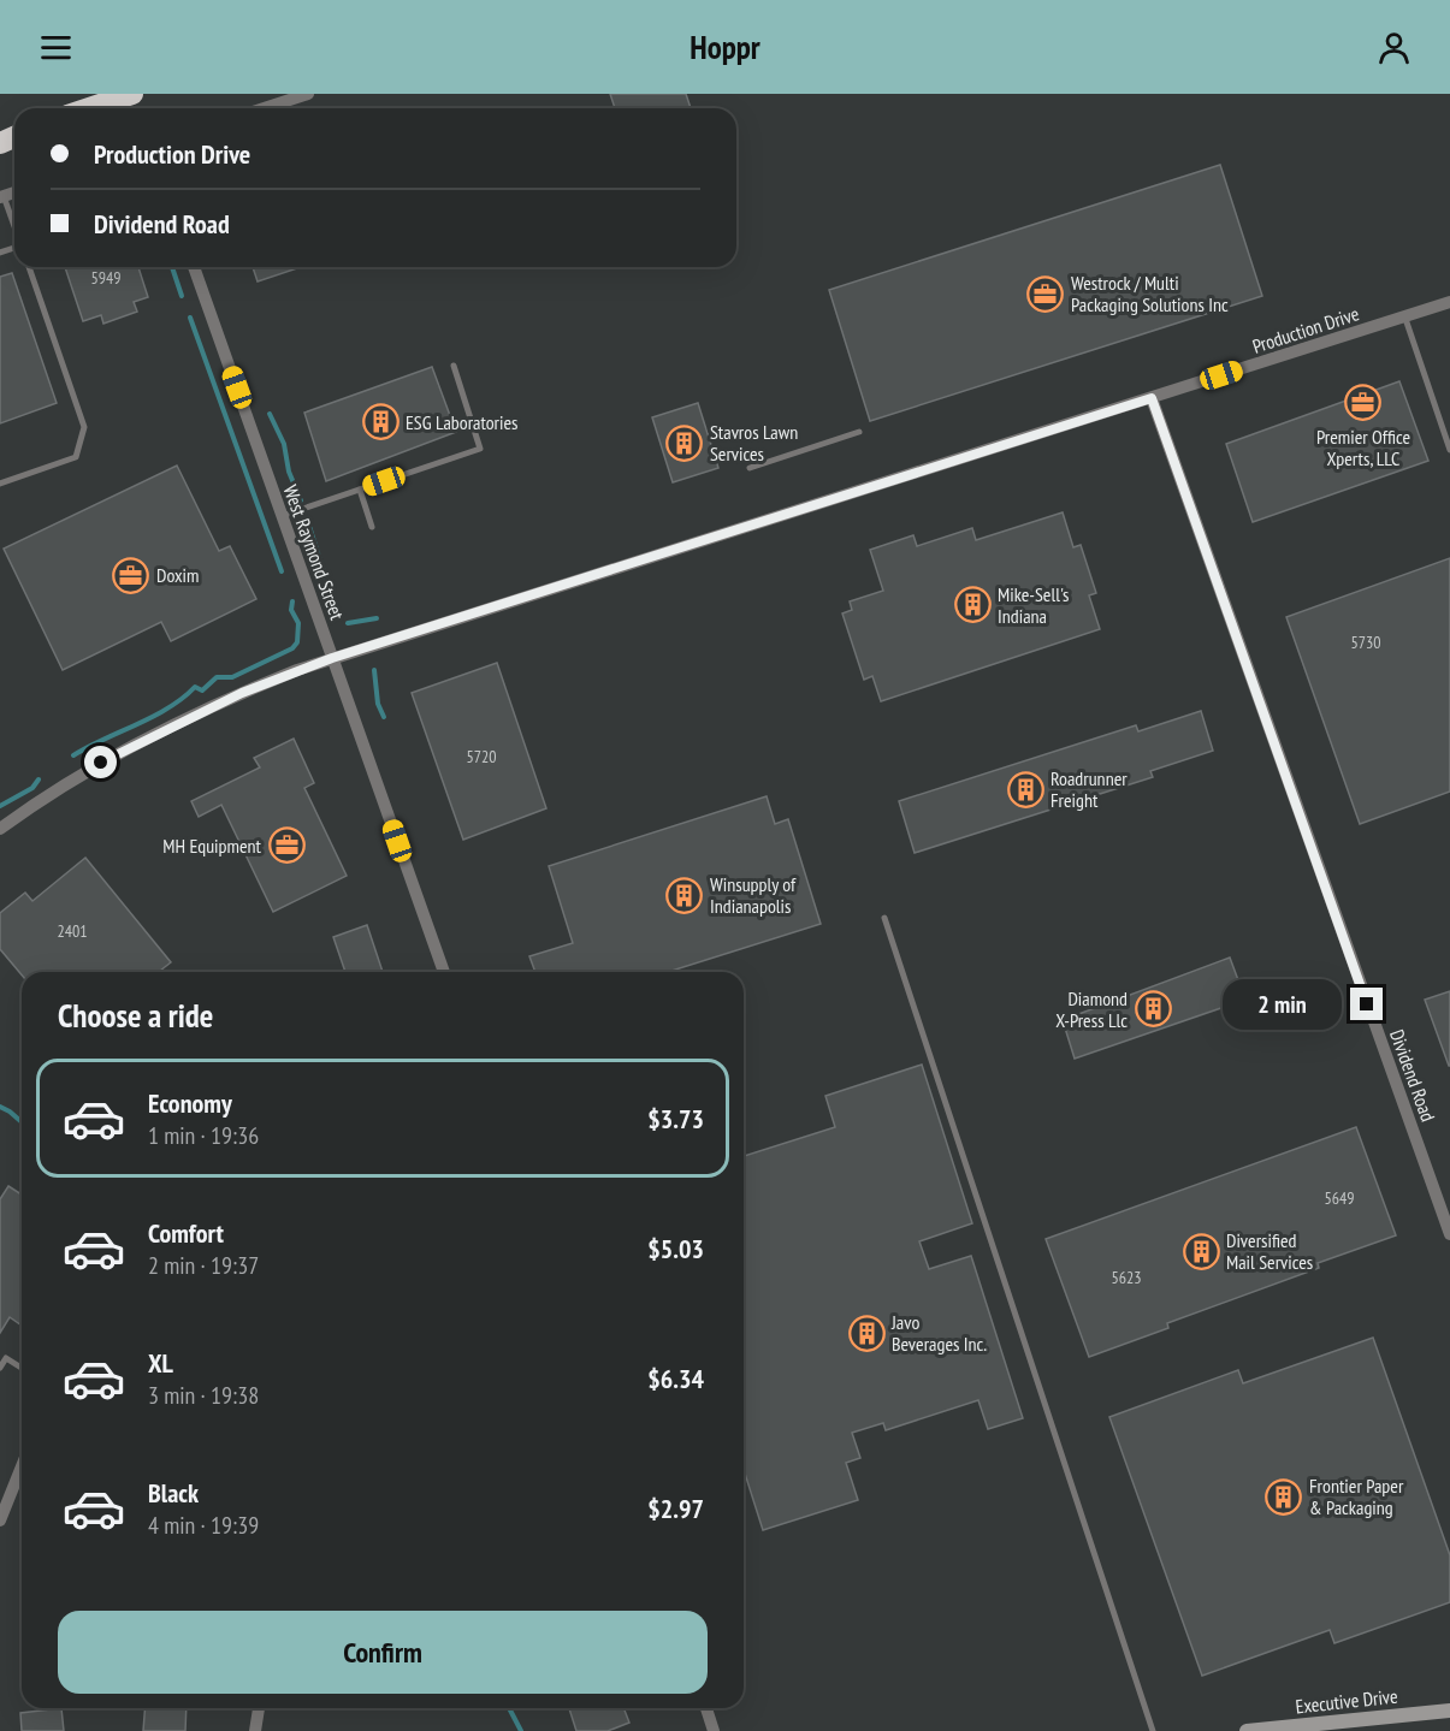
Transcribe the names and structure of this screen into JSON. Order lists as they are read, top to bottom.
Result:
{
  "streets": {
    "street": [
      "Production Drive",
      "West Raymond Street",
      "Dividend Road",
      "Executive Drive"
    ]
  },
  "crossings": [
    ["Production Drive", "West Raymond Street"],
    ["Production Drive", "Dividend Road"]
  ],
  "places": {
    "office": [
      "Westrock / Multi Packaging Solutions Inc",
      "Premier Office Xperts, LLC",
      "Doxim",
      "MH Equipment"
    ],
    "building": [
      "ESG Laboratories",
      "Stavros Lawn Services",
      "Mike-Sell's Indiana",
      "Roadrunner Freight",
      "Winsupply of Indianapolis",
      "Diamond X-Press Llc",
      "Diversified Mail Services",
      "Javo Beverages Inc.",
      "Frontier Paper & Packaging"
    ]
  },
  "house_numbers": [
    "5949",
    "5730",
    "5720",
    "2401",
    "5649",
    "5623"
  ],
  "page": {
    "header": "Hoppr",
    "banner": ["Production Drive", "Dividend Road"],
    "heading": "Choose a ride",
    "bubble": "2 min",
    "list": [
      {
        "name": "Economy",
        "note": "1 min · 19:36",
        "value": "$3.73"
      },
      {
        "name": "Comfort",
        "note": "2 min · 19:37",
        "value": "$5.03"
      },
      {
        "name": "XL",
        "note": "3 min · 19:38",
        "value": "$6.34"
      },
      {
        "name": "Black",
        "note": "4 min · 19:39",
        "value": "$2.97"
      }
    ],
    "buttons": "Confirm"
  }
}
